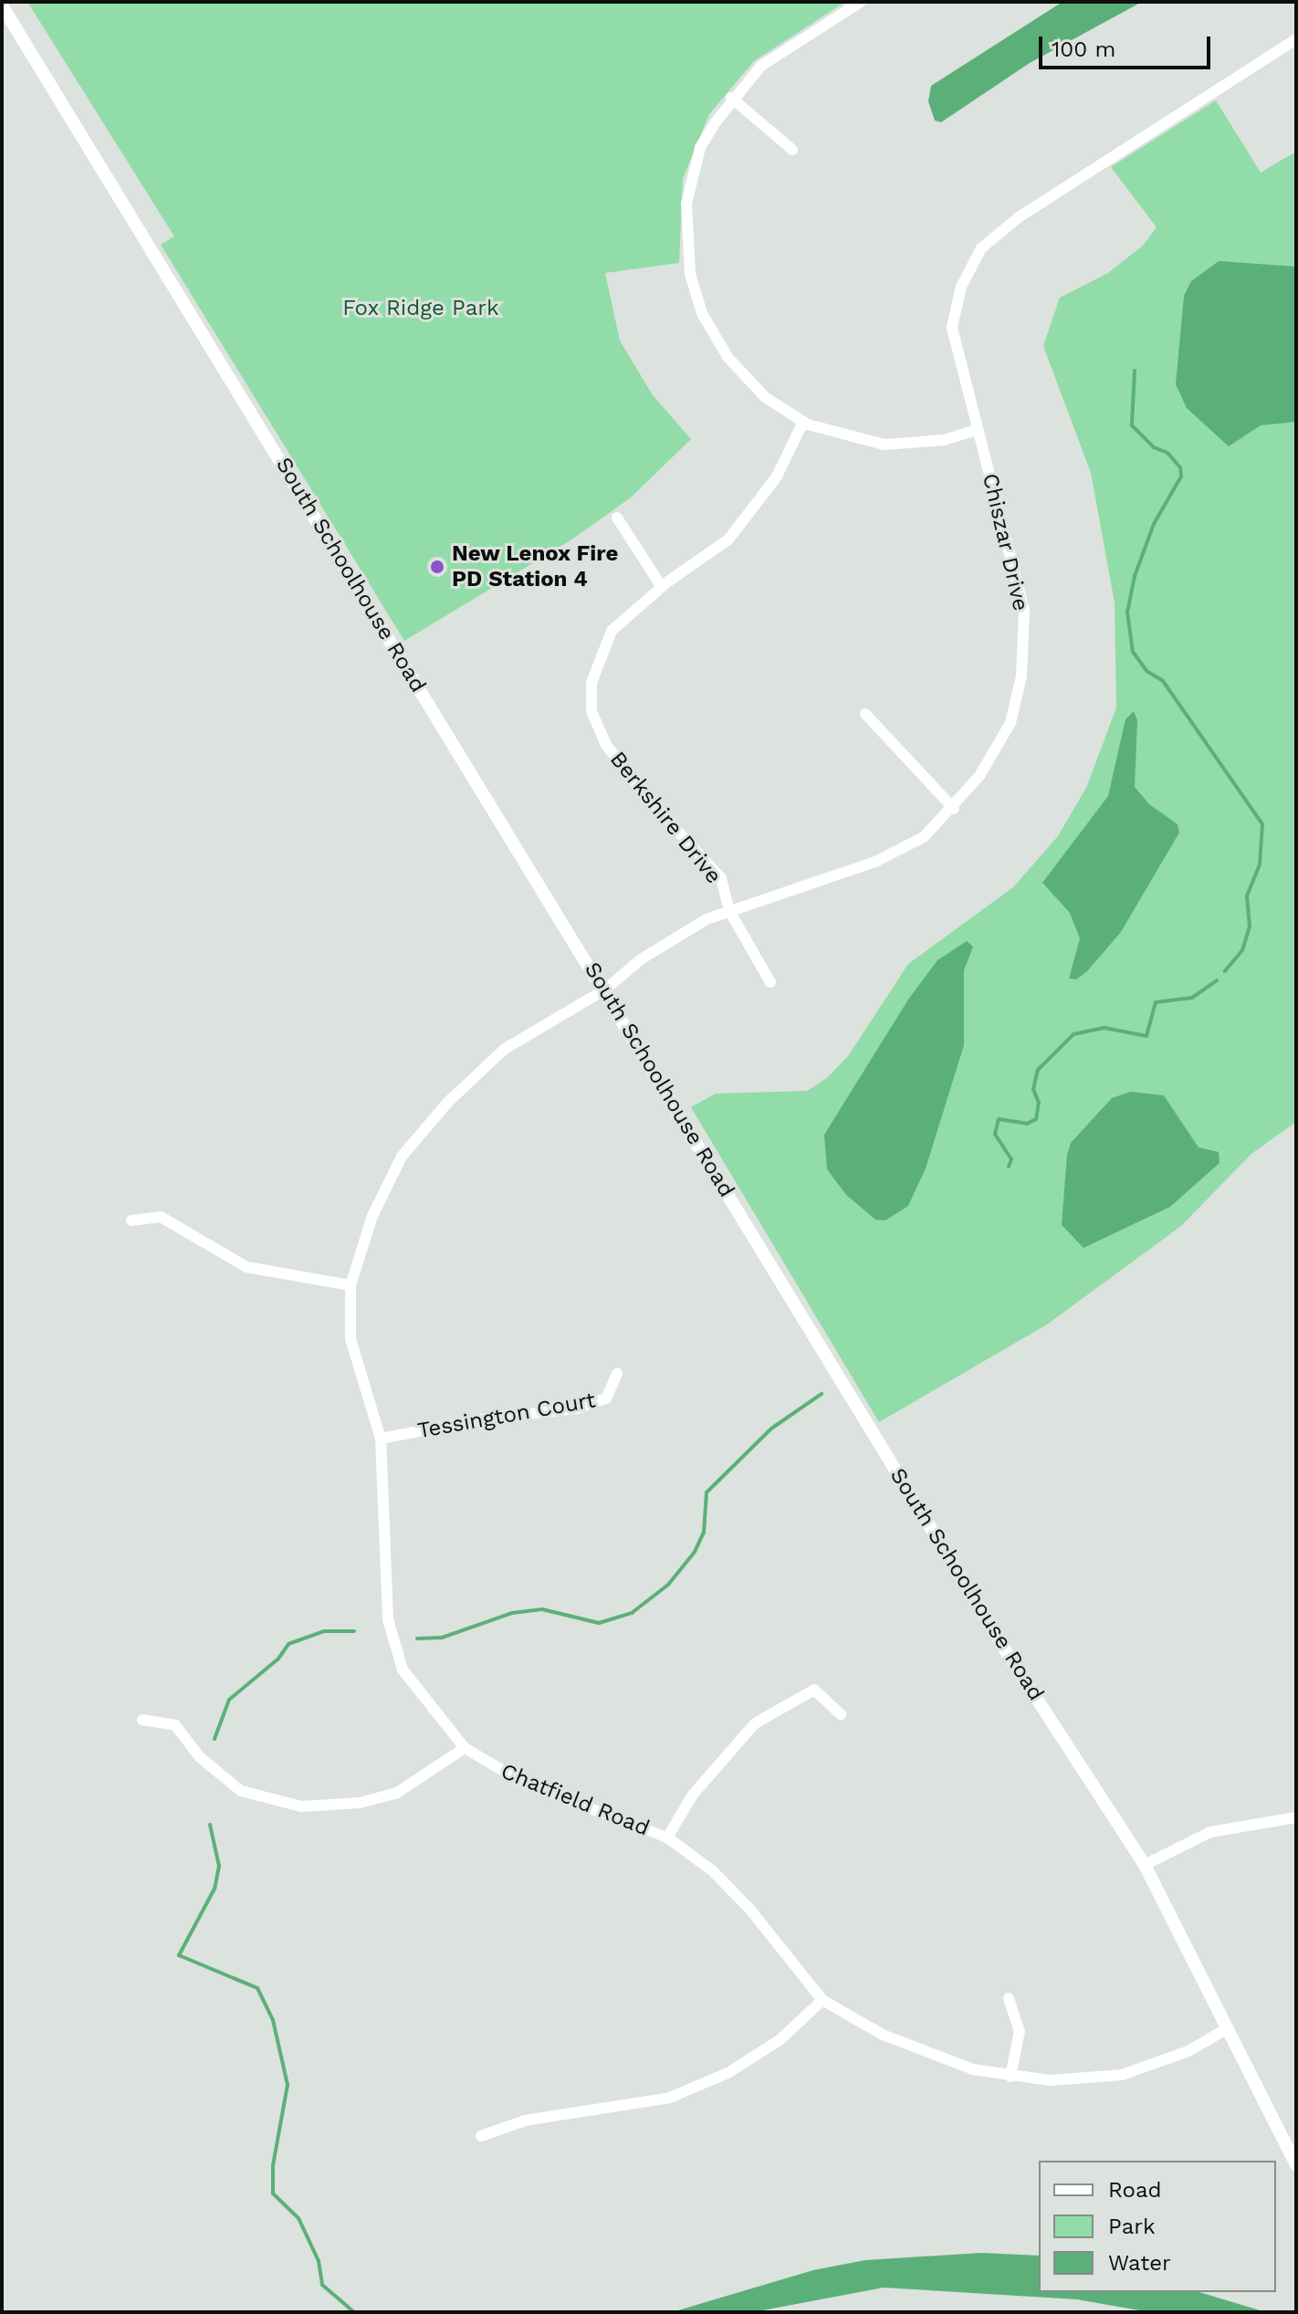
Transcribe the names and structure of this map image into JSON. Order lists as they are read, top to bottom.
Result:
{
  "streets": {
    "street": [
      "Chiszar Drive",
      "South Schoolhouse Road",
      "Berkshire Drive",
      "Tessington Court",
      "Chatfield Road"
    ]
  },
  "crossings": [
    ["Chiszar Drive", "South Schoolhouse Road"],
    ["Chiszar Drive", "Berkshire Drive"],
    ["Chiszar Drive", "Chatfield Road"],
    ["South Schoolhouse Road", "Chatfield Road"],
    ["Tessington Court", "Chatfield Road"]
  ],
  "parks": ["Fox Ridge Park"],
  "places": ["New Lenox Fire PD Station 4"],
  "legend": ["Road", "Park", "Water"],
  "scale_bar": "100 m"
}
